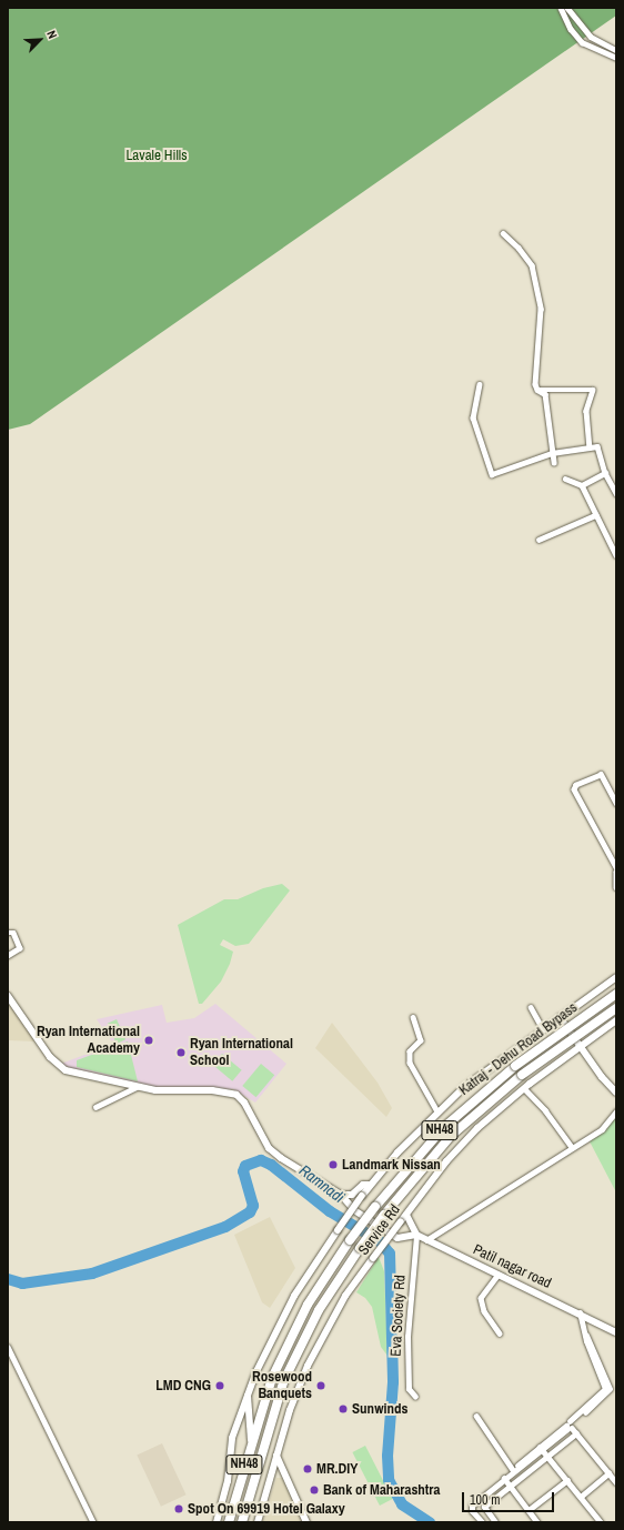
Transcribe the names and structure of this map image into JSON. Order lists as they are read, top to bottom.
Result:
{
  "streets": {
    "highway": ["Katraj - Dehu Road Bypass", "NH48"],
    "street": ["Service Rd", "Patil nagar road", "Eva Society Rd"]
  },
  "crossings": [
    ["Patil nagar road", "Eva Society Rd"]
  ],
  "water": ["Ramnadi"],
  "parks": ["Lavale Hills"],
  "places": [
    "Ryan International Academy",
    "Ryan International School",
    "Landmark Nissan",
    "LMD CNG",
    "Rosewood Banquets",
    "Sunwinds",
    "MR.DIY",
    "Bank of Maharashtra",
    "Spot On 69919 Hotel Galaxy"
  ],
  "scale_bar": "100 m",
  "north": "top right"
}
